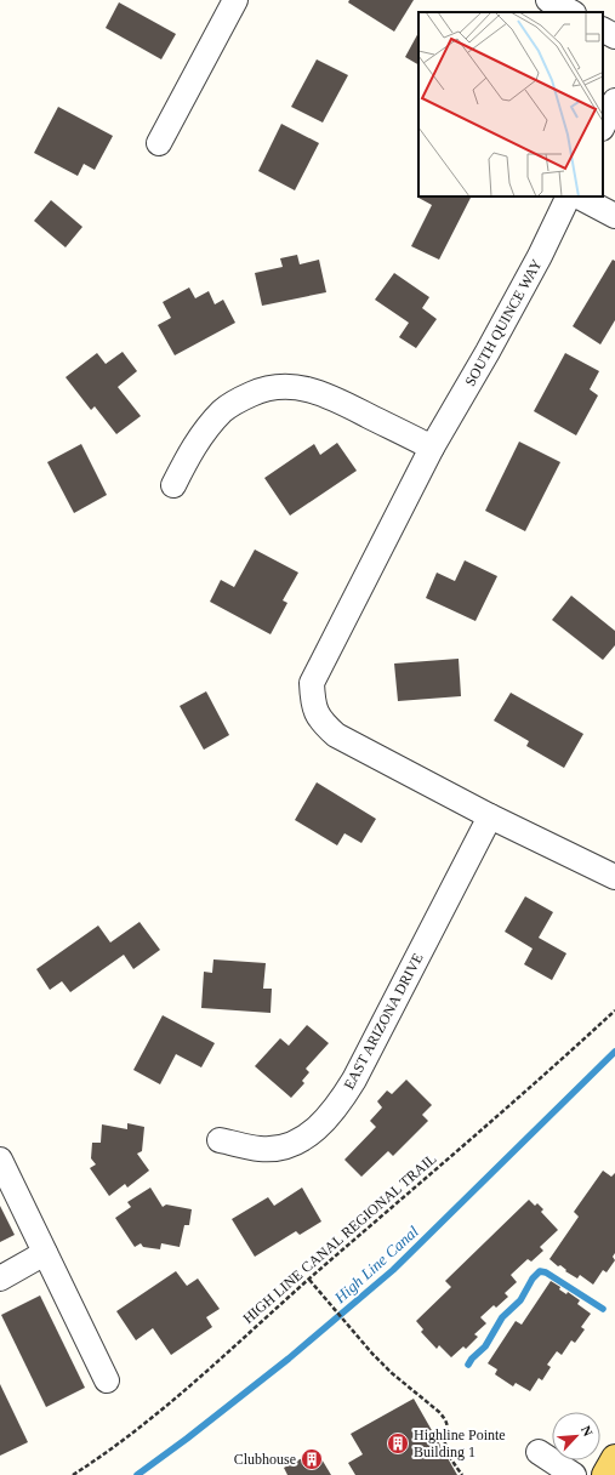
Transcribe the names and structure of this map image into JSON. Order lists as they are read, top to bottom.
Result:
{
  "streets": {
    "street": ["SOUTH QUINCE WAY", "EAST ARIZONA DRIVE"],
    "path": ["HIGH LINE CANAL REGIONAL TRAIL"]
  },
  "crossings": [
    ["SOUTH QUINCE WAY", "EAST ARIZONA DRIVE"]
  ],
  "water": ["High Line Canal"],
  "places": {
    "building": ["Highline Pointe Building 1", "Clubhouse"]
  },
  "north": "top right"
}
